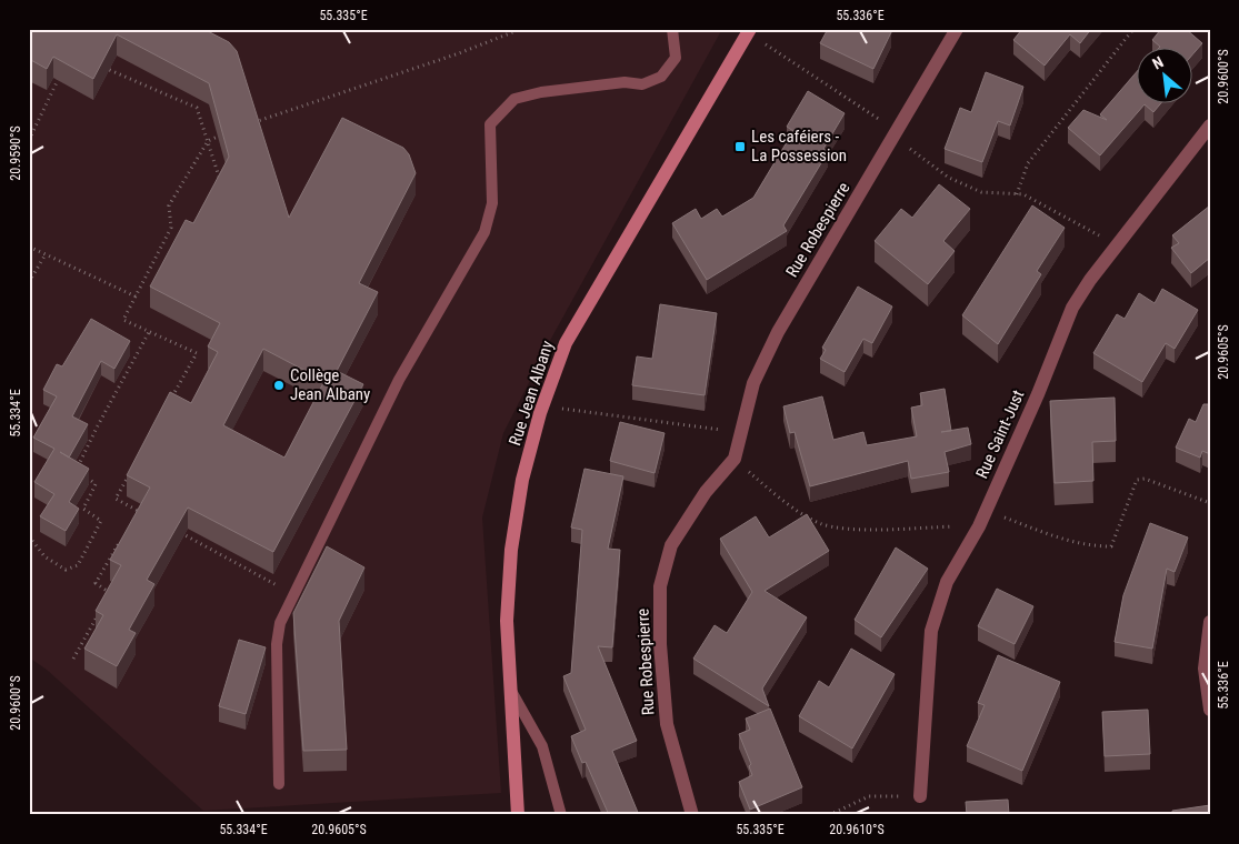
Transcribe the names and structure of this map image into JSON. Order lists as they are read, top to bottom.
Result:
{
  "streets": {
    "main road": ["Rue Jean Albany"],
    "street": ["Rue Robespierre", "Rue Saint-Just"]
  },
  "places": {
    "transit": ["Les caféiers - La Possession"],
    "other": ["Collège Jean Albany"]
  },
  "north": "top left",
  "coordinates": [
    "55.335°E",
    "55.336°E",
    "20.9600°S",
    "20.9590°S",
    "20.9605°S",
    "55.334°E",
    "20.9610°S"
  ]
}
